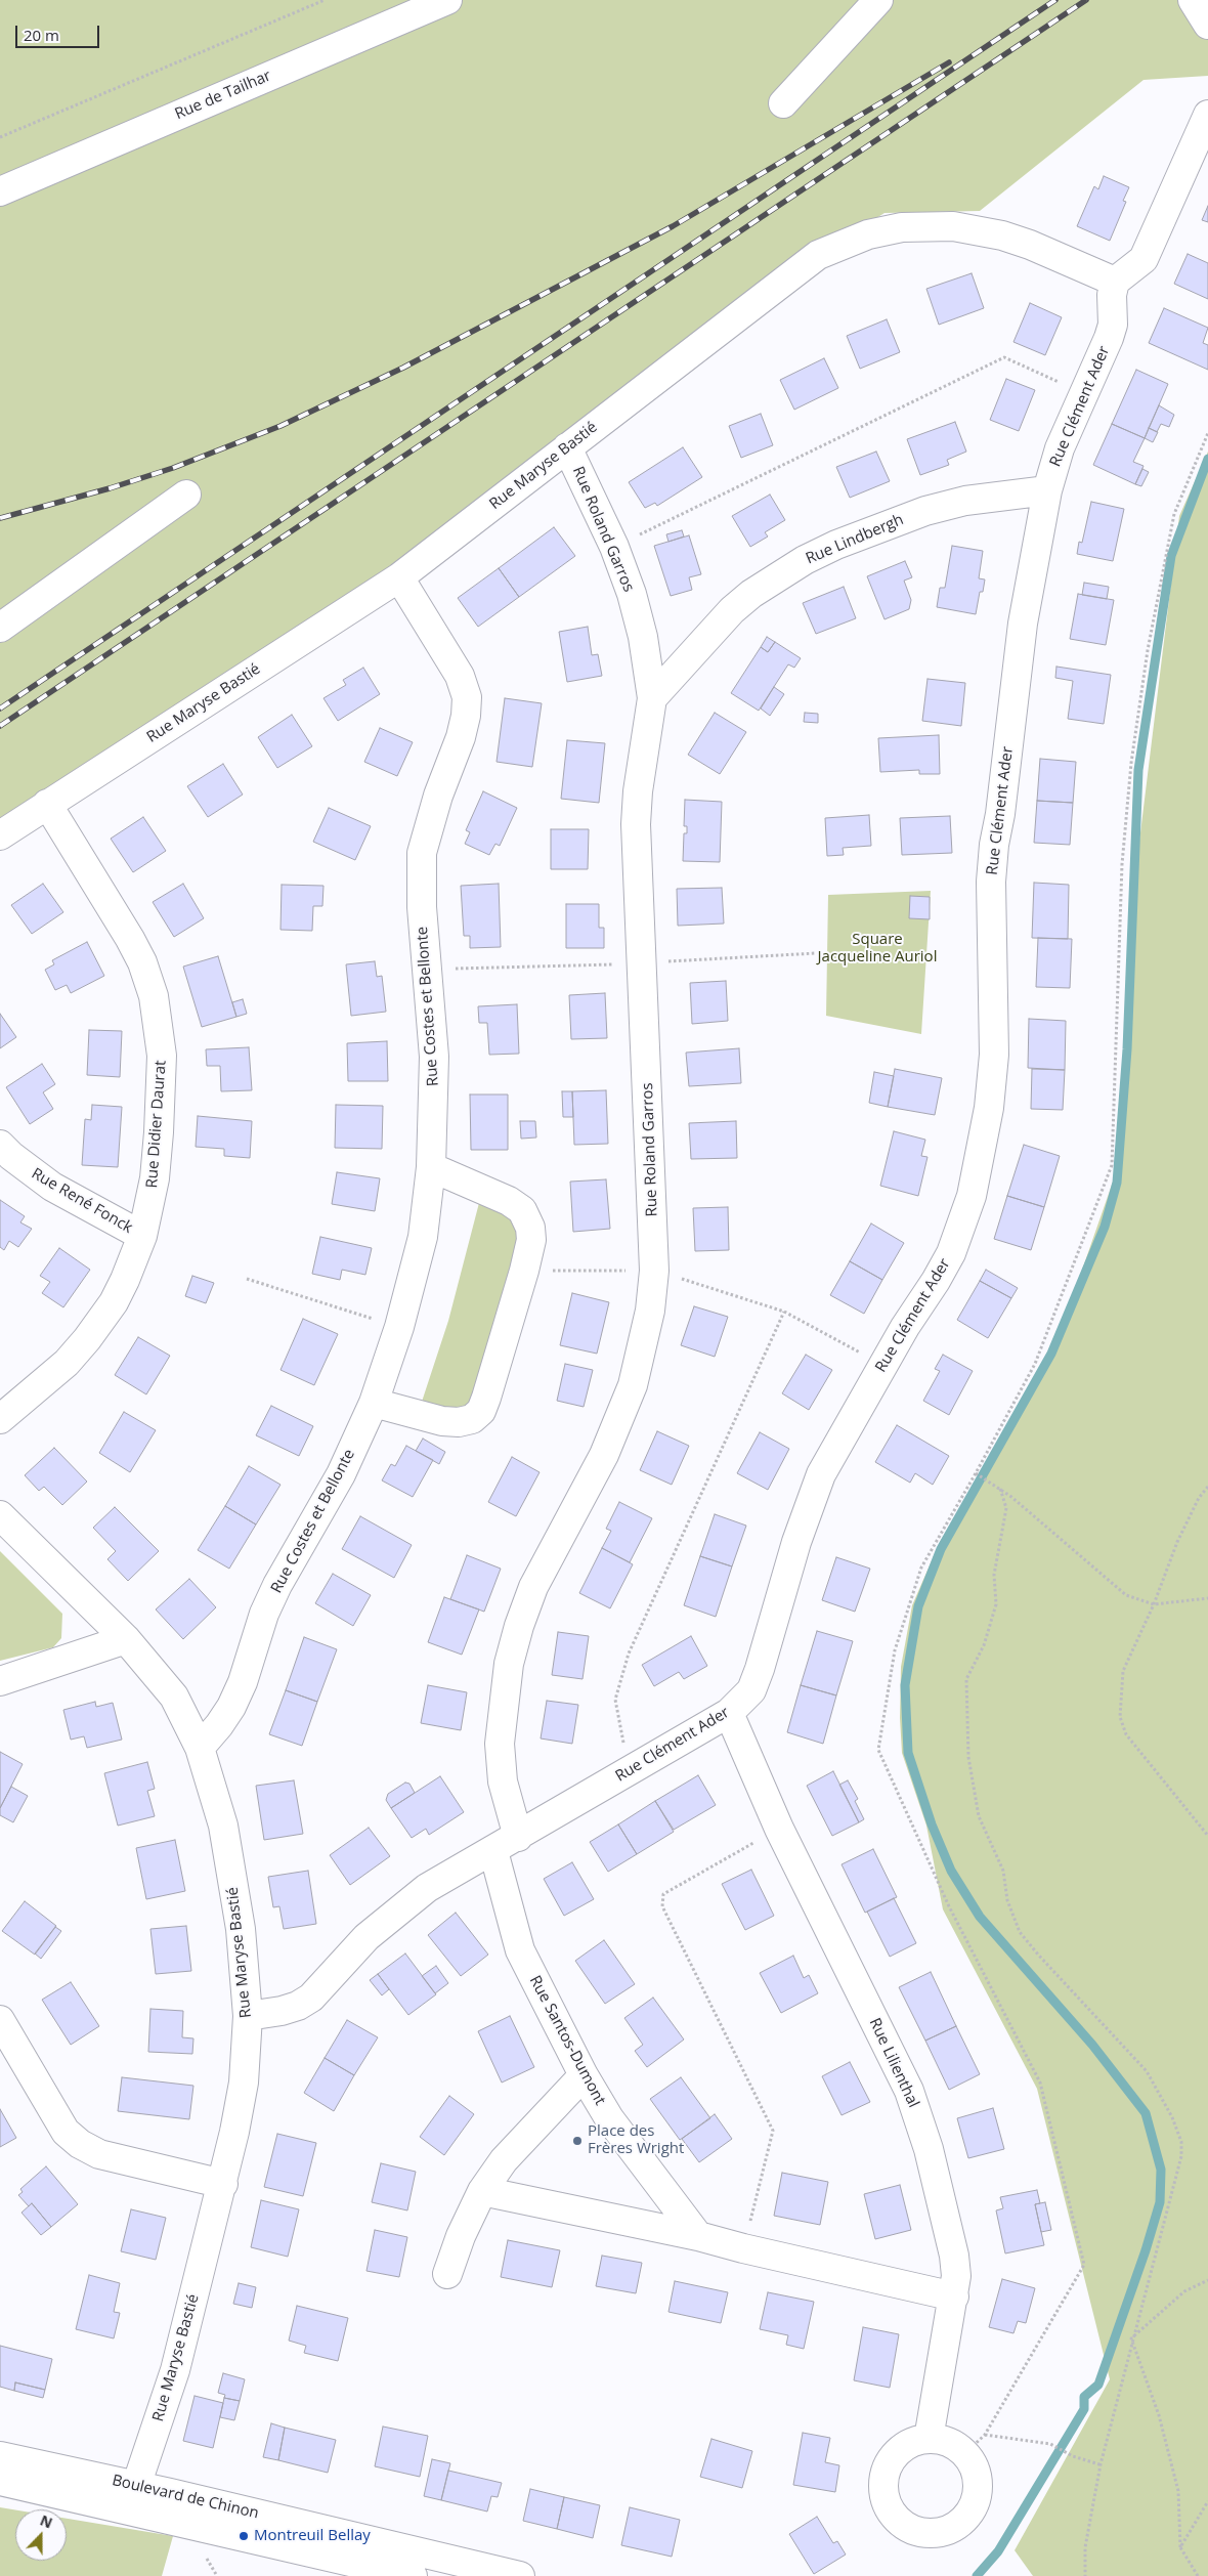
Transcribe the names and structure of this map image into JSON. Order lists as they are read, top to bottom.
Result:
{
  "streets": {
    "street": [
      "Rue de Tailhar",
      "Rue Clément Ader",
      "Rue Maryse Bastié",
      "Rue Roland Garros",
      "Rue Lindbergh",
      "Rue Costes et Bellonte",
      "Rue Didier Daurat",
      "Rue René Fonck",
      "Rue Santos-Dumont",
      "Rue Lilienthal",
      "Boulevard de Chinon"
    ]
  },
  "crossings": [
    ["Rue Clément Ader", "Rue Maryse Bastié"],
    ["Rue Clément Ader", "Rue Roland Garros"],
    ["Rue Clément Ader", "Rue Lindbergh"],
    ["Rue Clément Ader", "Rue Santos-Dumont"],
    ["Rue Clément Ader", "Rue Lilienthal"],
    ["Rue Maryse Bastié", "Rue Roland Garros"],
    ["Rue Maryse Bastié", "Rue Costes et Bellonte"],
    ["Rue Maryse Bastié", "Rue Didier Daurat"],
    ["Rue Maryse Bastié", "Boulevard de Chinon"],
    ["Rue Roland Garros", "Rue Lindbergh"],
    ["Rue Didier Daurat", "Rue René Fonck"]
  ],
  "parks": ["Square Jacqueline Auriol"],
  "places": ["Place des Frères Wright", "Montreuil Bellay"],
  "scale_bar": "20 m",
  "north": "top"
}
